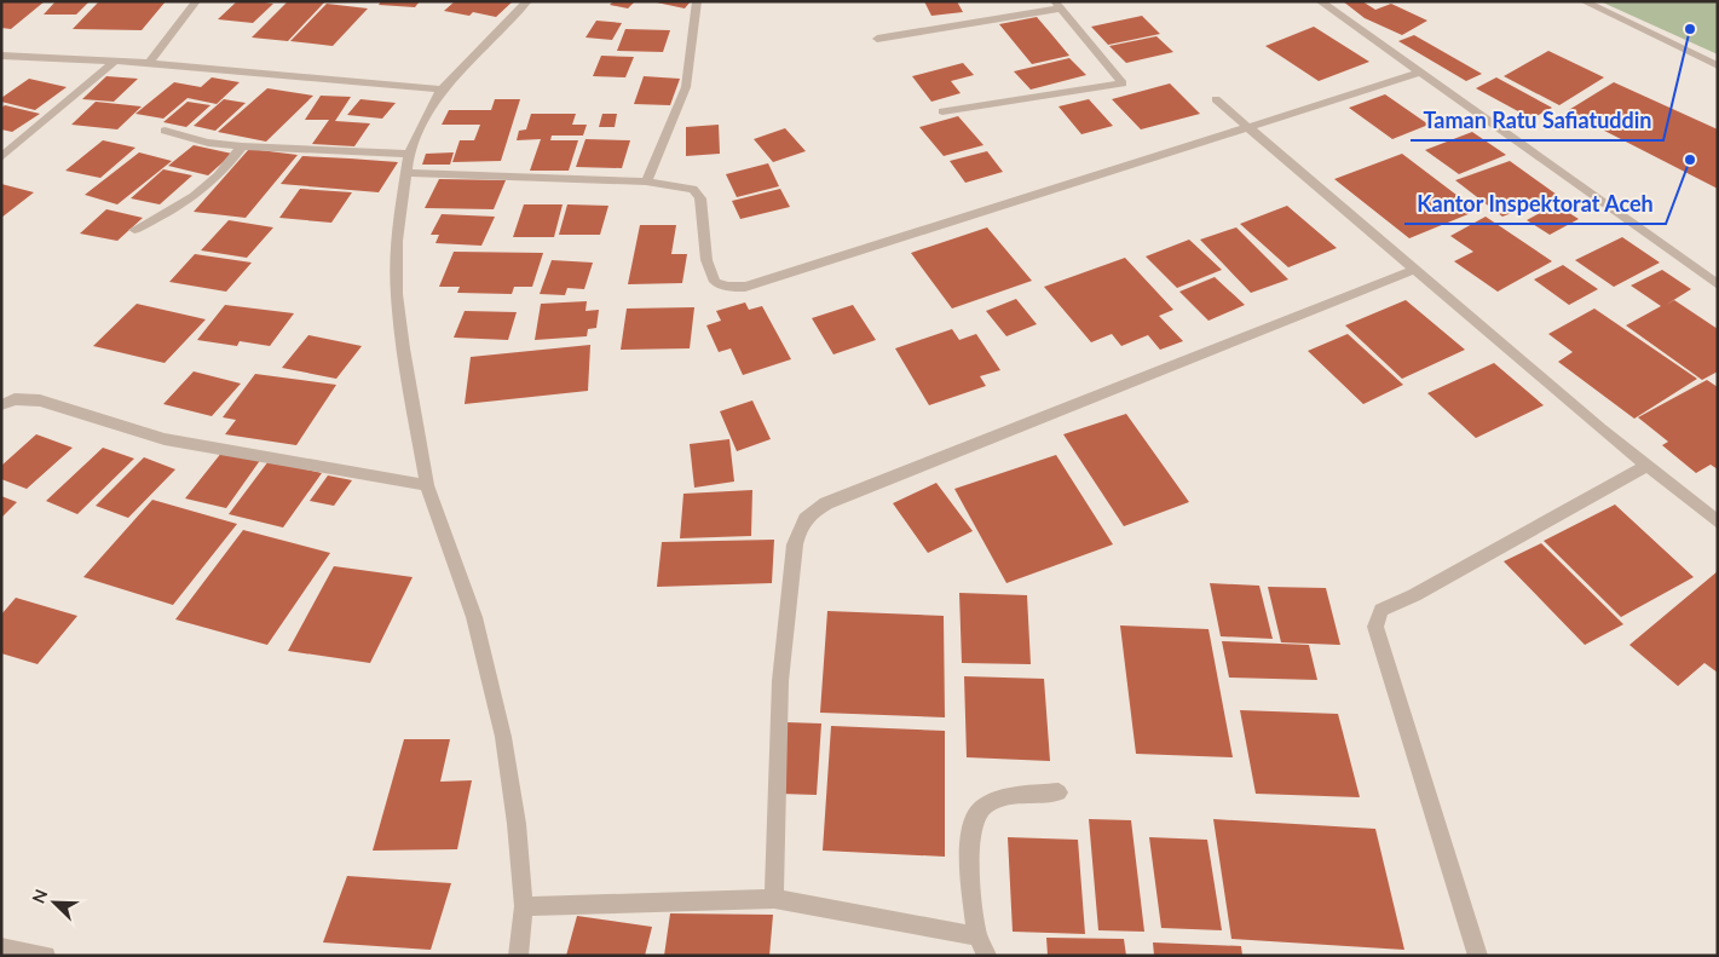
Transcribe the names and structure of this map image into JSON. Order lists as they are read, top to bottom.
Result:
{
  "places": ["Taman Ratu Safiatuddin", "Kantor Inspektorat Aceh"],
  "north": "top left"
}
